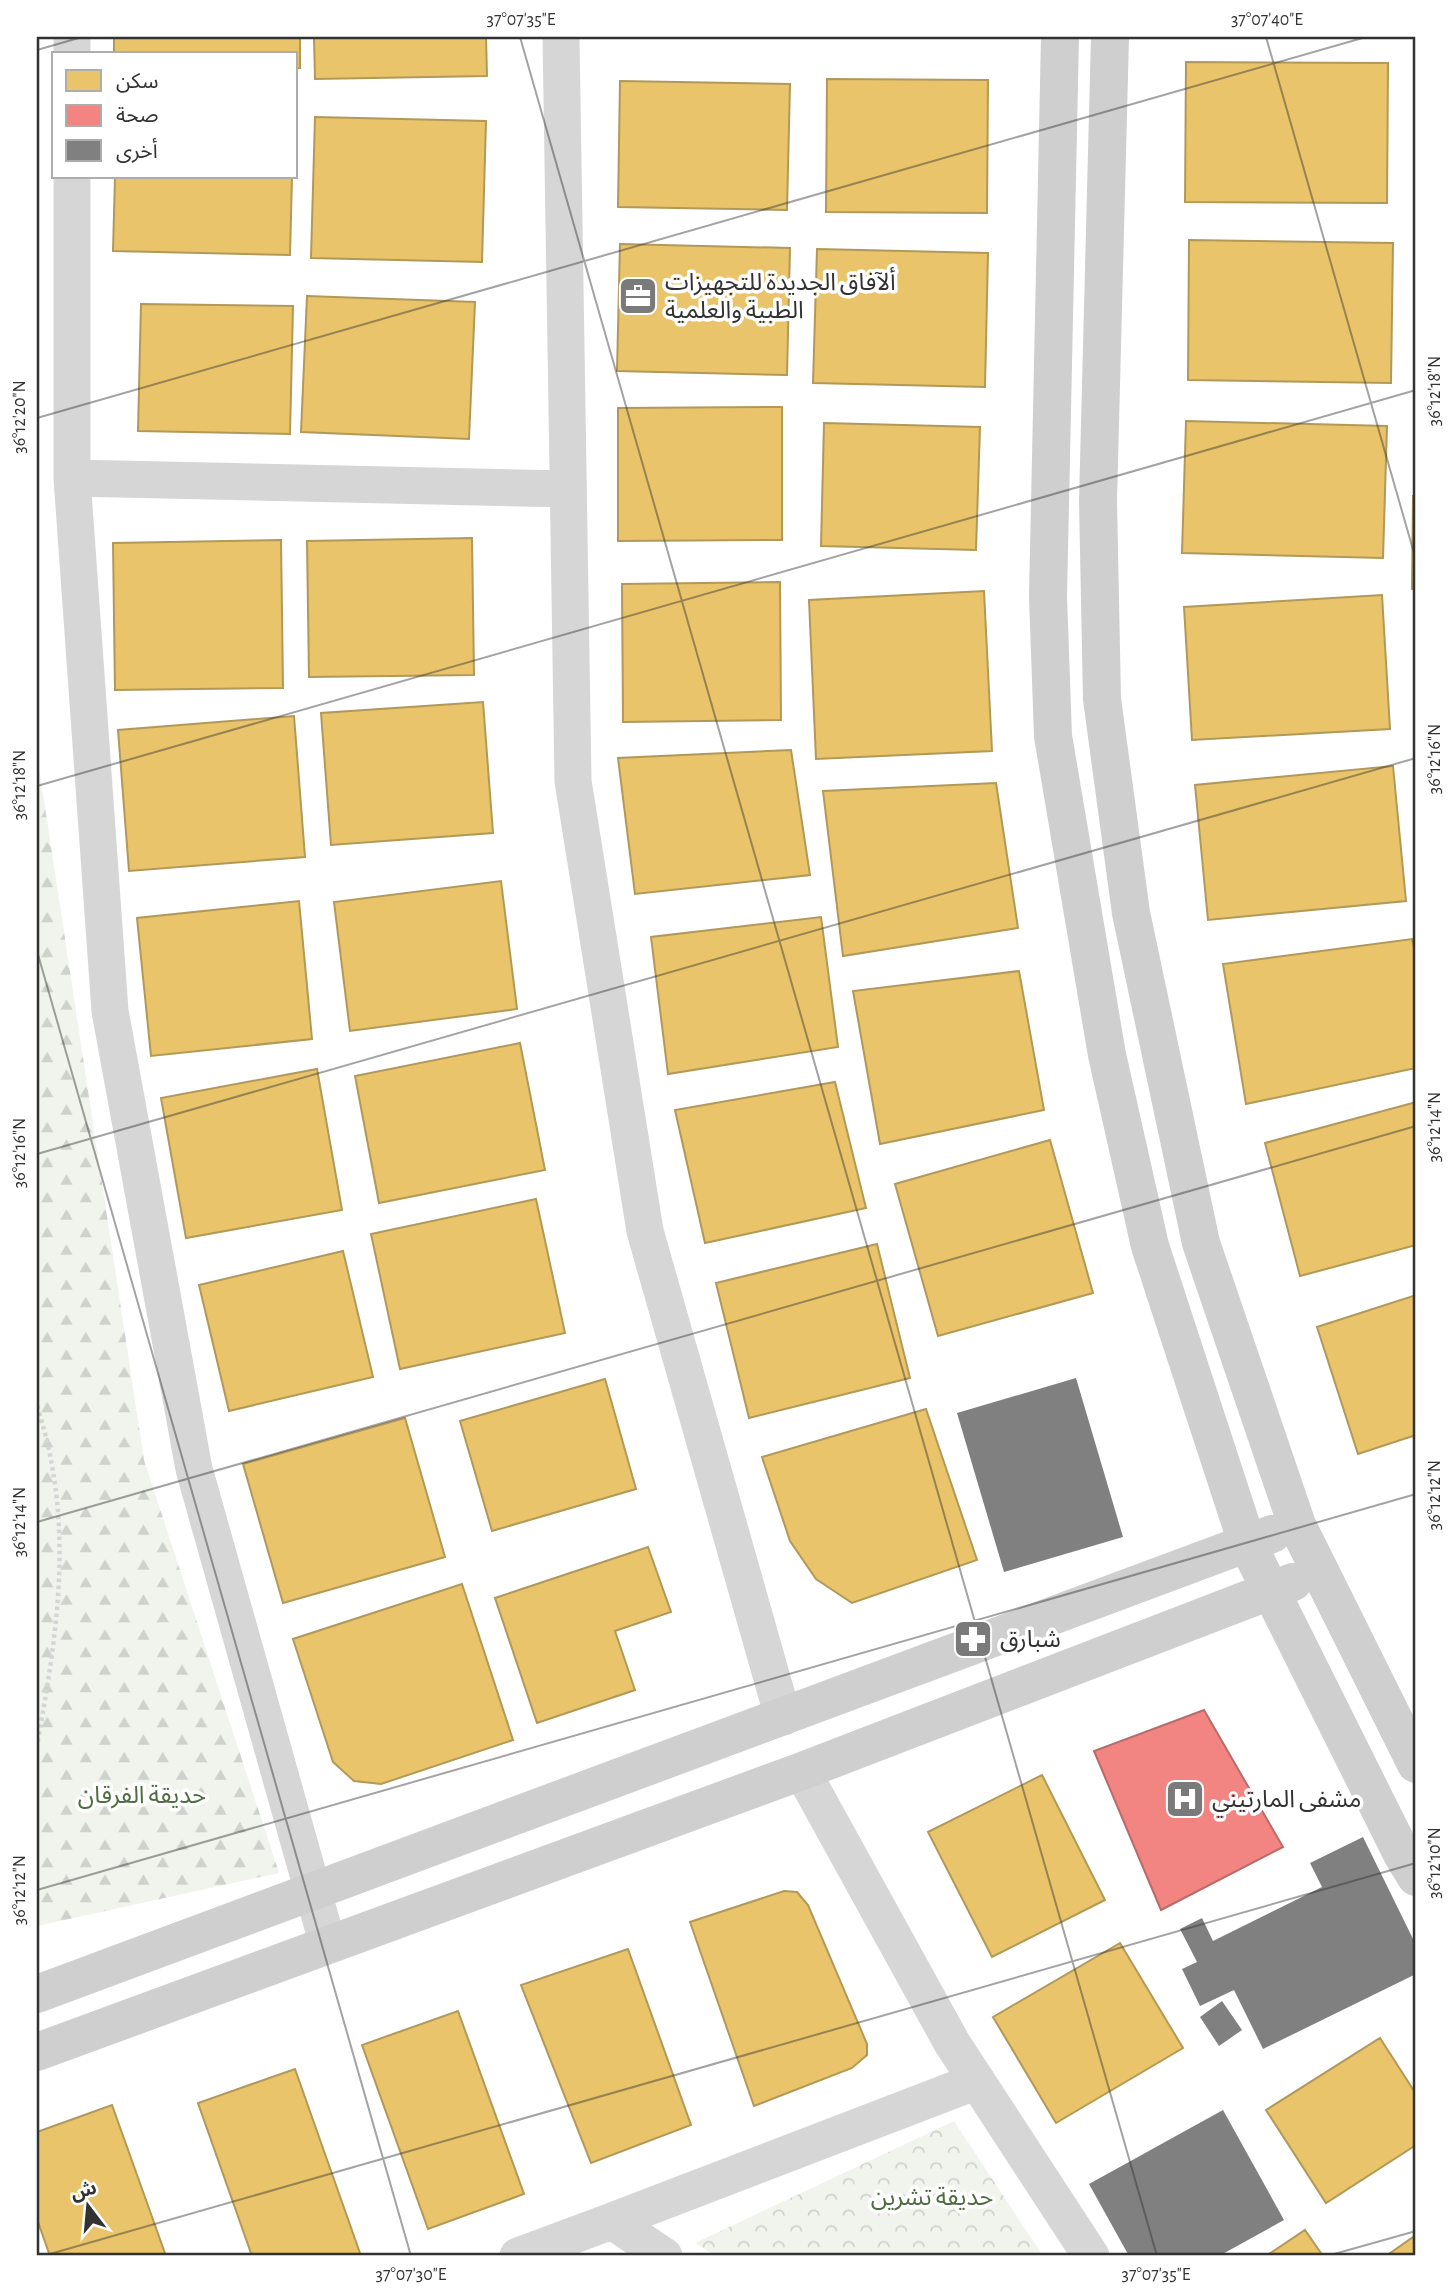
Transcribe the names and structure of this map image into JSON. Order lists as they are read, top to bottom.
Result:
{
  "parks": ["حديقة الفرقان", "حديقة تشرين"],
  "places": {
    "office": ["ألآفاق الجديدة للتجهيزات الطبية والعلمية"],
    "pharmacy": ["شبارق"],
    "hospital": ["مشفى المارتيني"]
  },
  "legend": ["سكن", "صحة", "أخرى"],
  "north": "top",
  "coordinates": [
    "37°07'35\"E",
    "37°07'40\"E",
    "36°12'18\"N",
    "36°12'20\"N",
    "36°12'16\"N",
    "36°12'14\"N",
    "36°12'12\"N",
    "36°12'10\"N",
    "37°07'30\"E"
  ]
}
